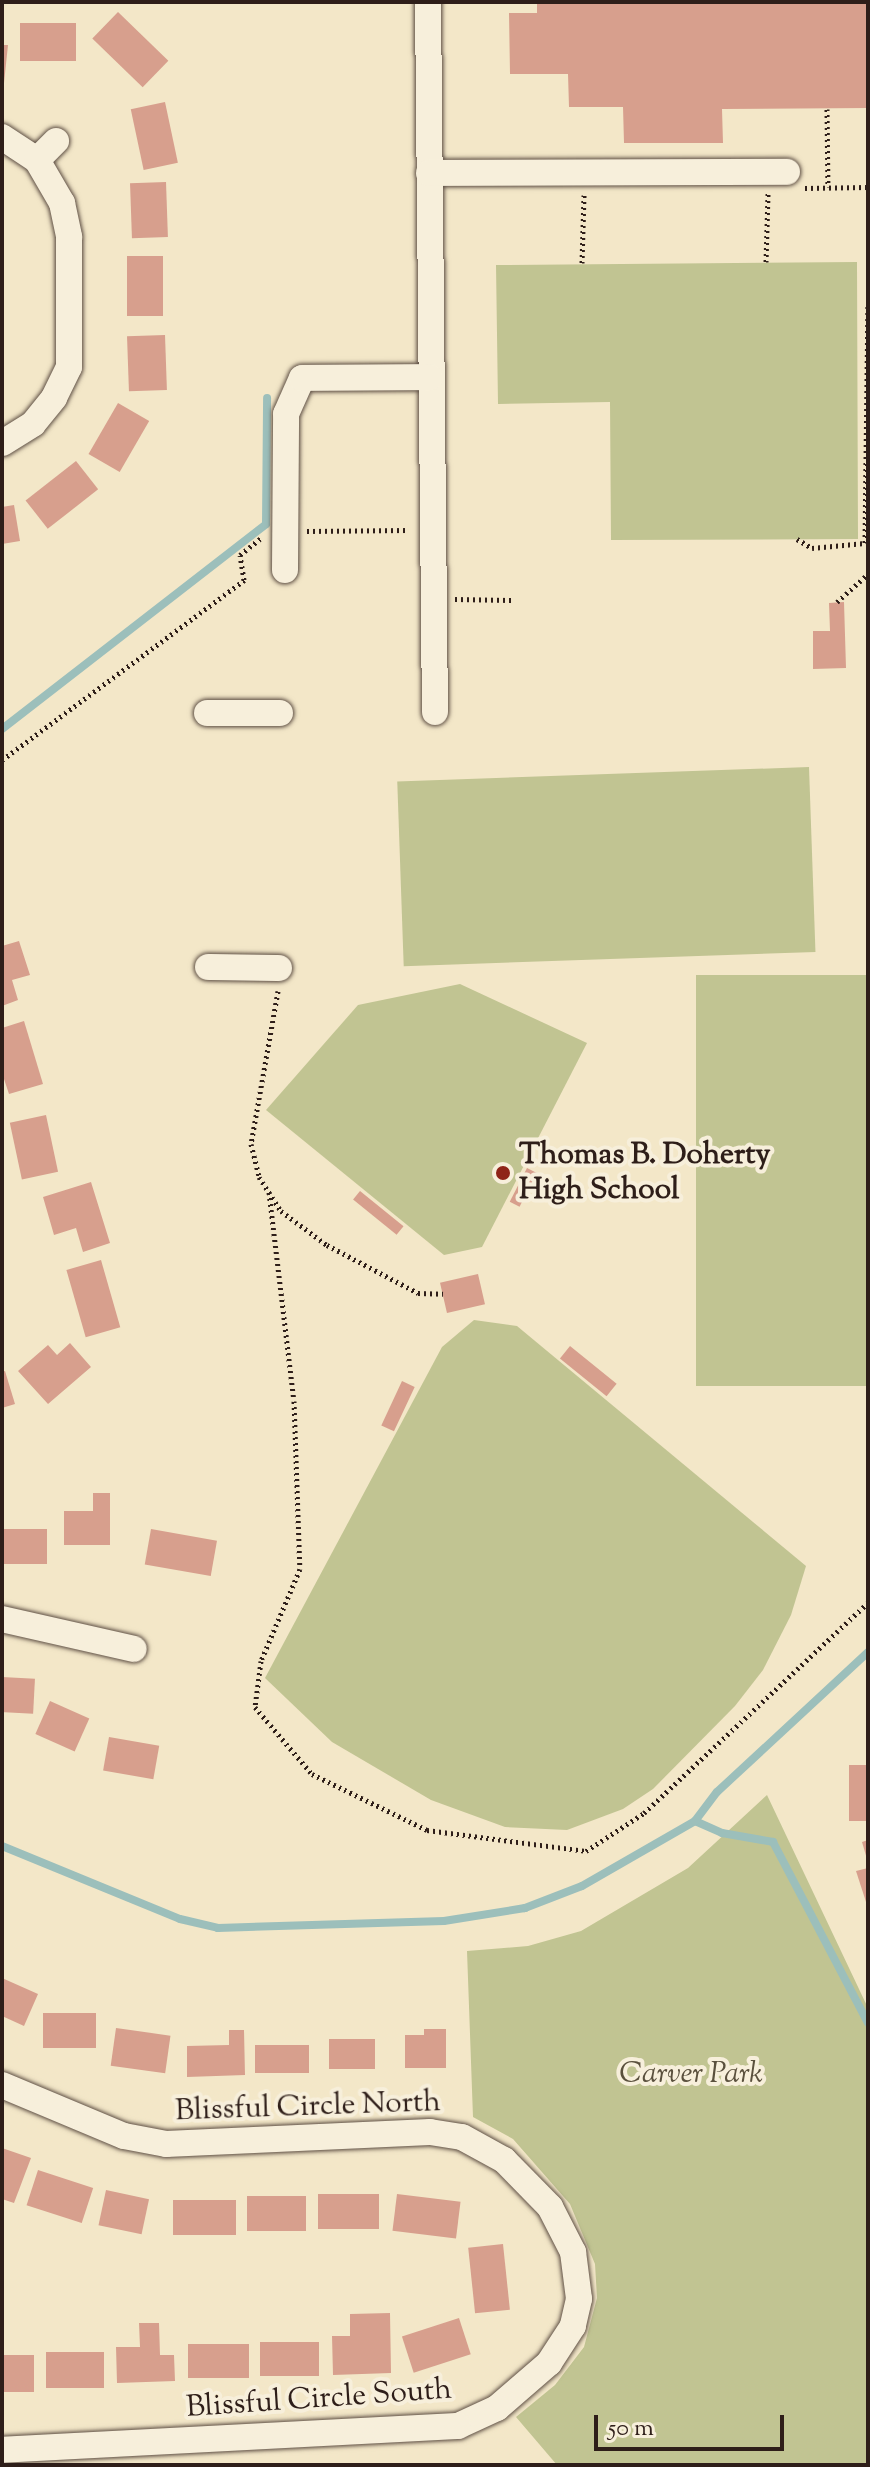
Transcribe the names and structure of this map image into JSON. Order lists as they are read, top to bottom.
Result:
{
  "streets": {
    "street": ["Blissful Circle North", "Blissful Circle South"]
  },
  "crossings": [
    ["Blissful Circle North", "Blissful Circle South"]
  ],
  "parks": ["Carver Park"],
  "places": ["Thomas B. Doherty High School"],
  "scale_bar": "50 m"
}
